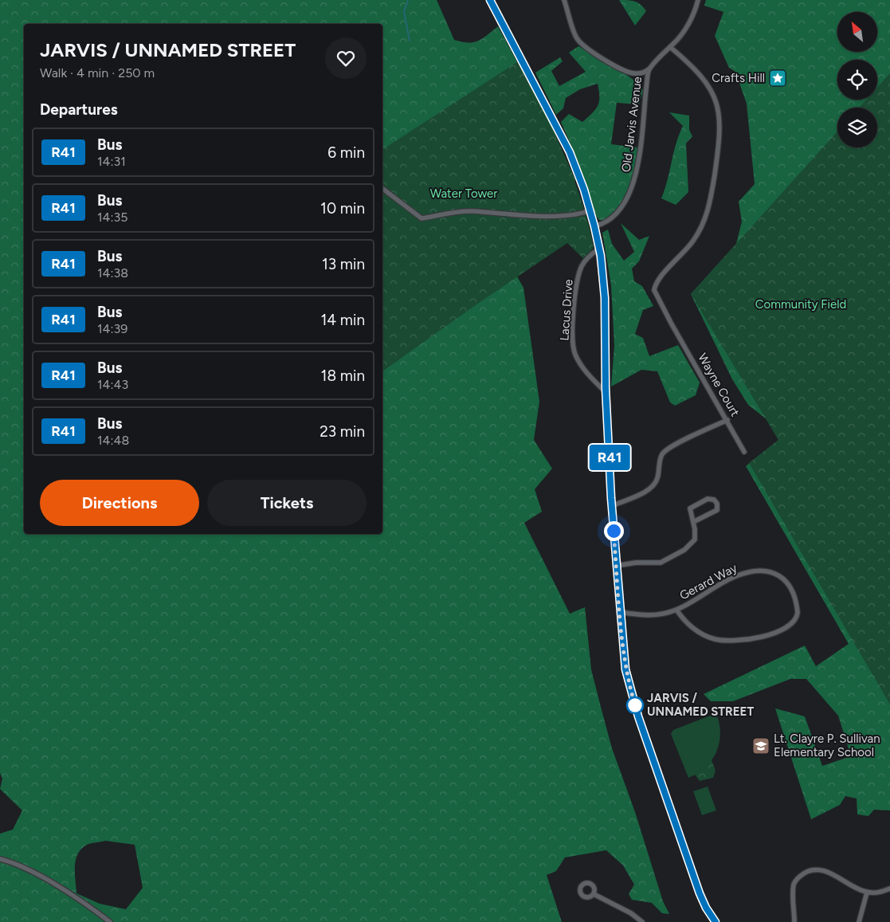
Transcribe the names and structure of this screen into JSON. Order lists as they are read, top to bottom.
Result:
{
  "streets": {
    "street": [
      "Old Jarvis Avenue",
      "Lacus Drive",
      "Wayne Court",
      "Gerard Way"
    ]
  },
  "crossings": [
    ["Old Jarvis Avenue", "Wayne Court"]
  ],
  "parks": ["Water Tower", "Community Field"],
  "places": {
    "place": ["Crafts Hill"],
    "other": ["JARVIS / UNNAMED STREET"],
    "school or university": ["Lt. Clayre P. Sullivan Elementary School"]
  },
  "lines": ["bus line R41"],
  "north": "top left",
  "page": {
    "on_map": "R41",
    "heading": [
      ["JARVIS / UNNAMED STREET", "Walk · 4 min · 250 m"],
      "Departures"
    ],
    "list": [
      {
        "mark": "R41",
        "name": "Bus",
        "note": "14:31",
        "value": "6 min"
      },
      {
        "mark": "R41",
        "name": "Bus",
        "note": "14:35",
        "value": "10 min"
      },
      {
        "mark": "R41",
        "name": "Bus",
        "note": "14:38",
        "value": "13 min"
      },
      {
        "mark": "R41",
        "name": "Bus",
        "note": "14:39",
        "value": "14 min"
      },
      {
        "mark": "R41",
        "name": "Bus",
        "note": "14:43",
        "value": "18 min"
      },
      {
        "mark": "R41",
        "name": "Bus",
        "note": "14:48",
        "value": "23 min"
      }
    ],
    "buttons": ["Directions", "Tickets"]
  }
}
